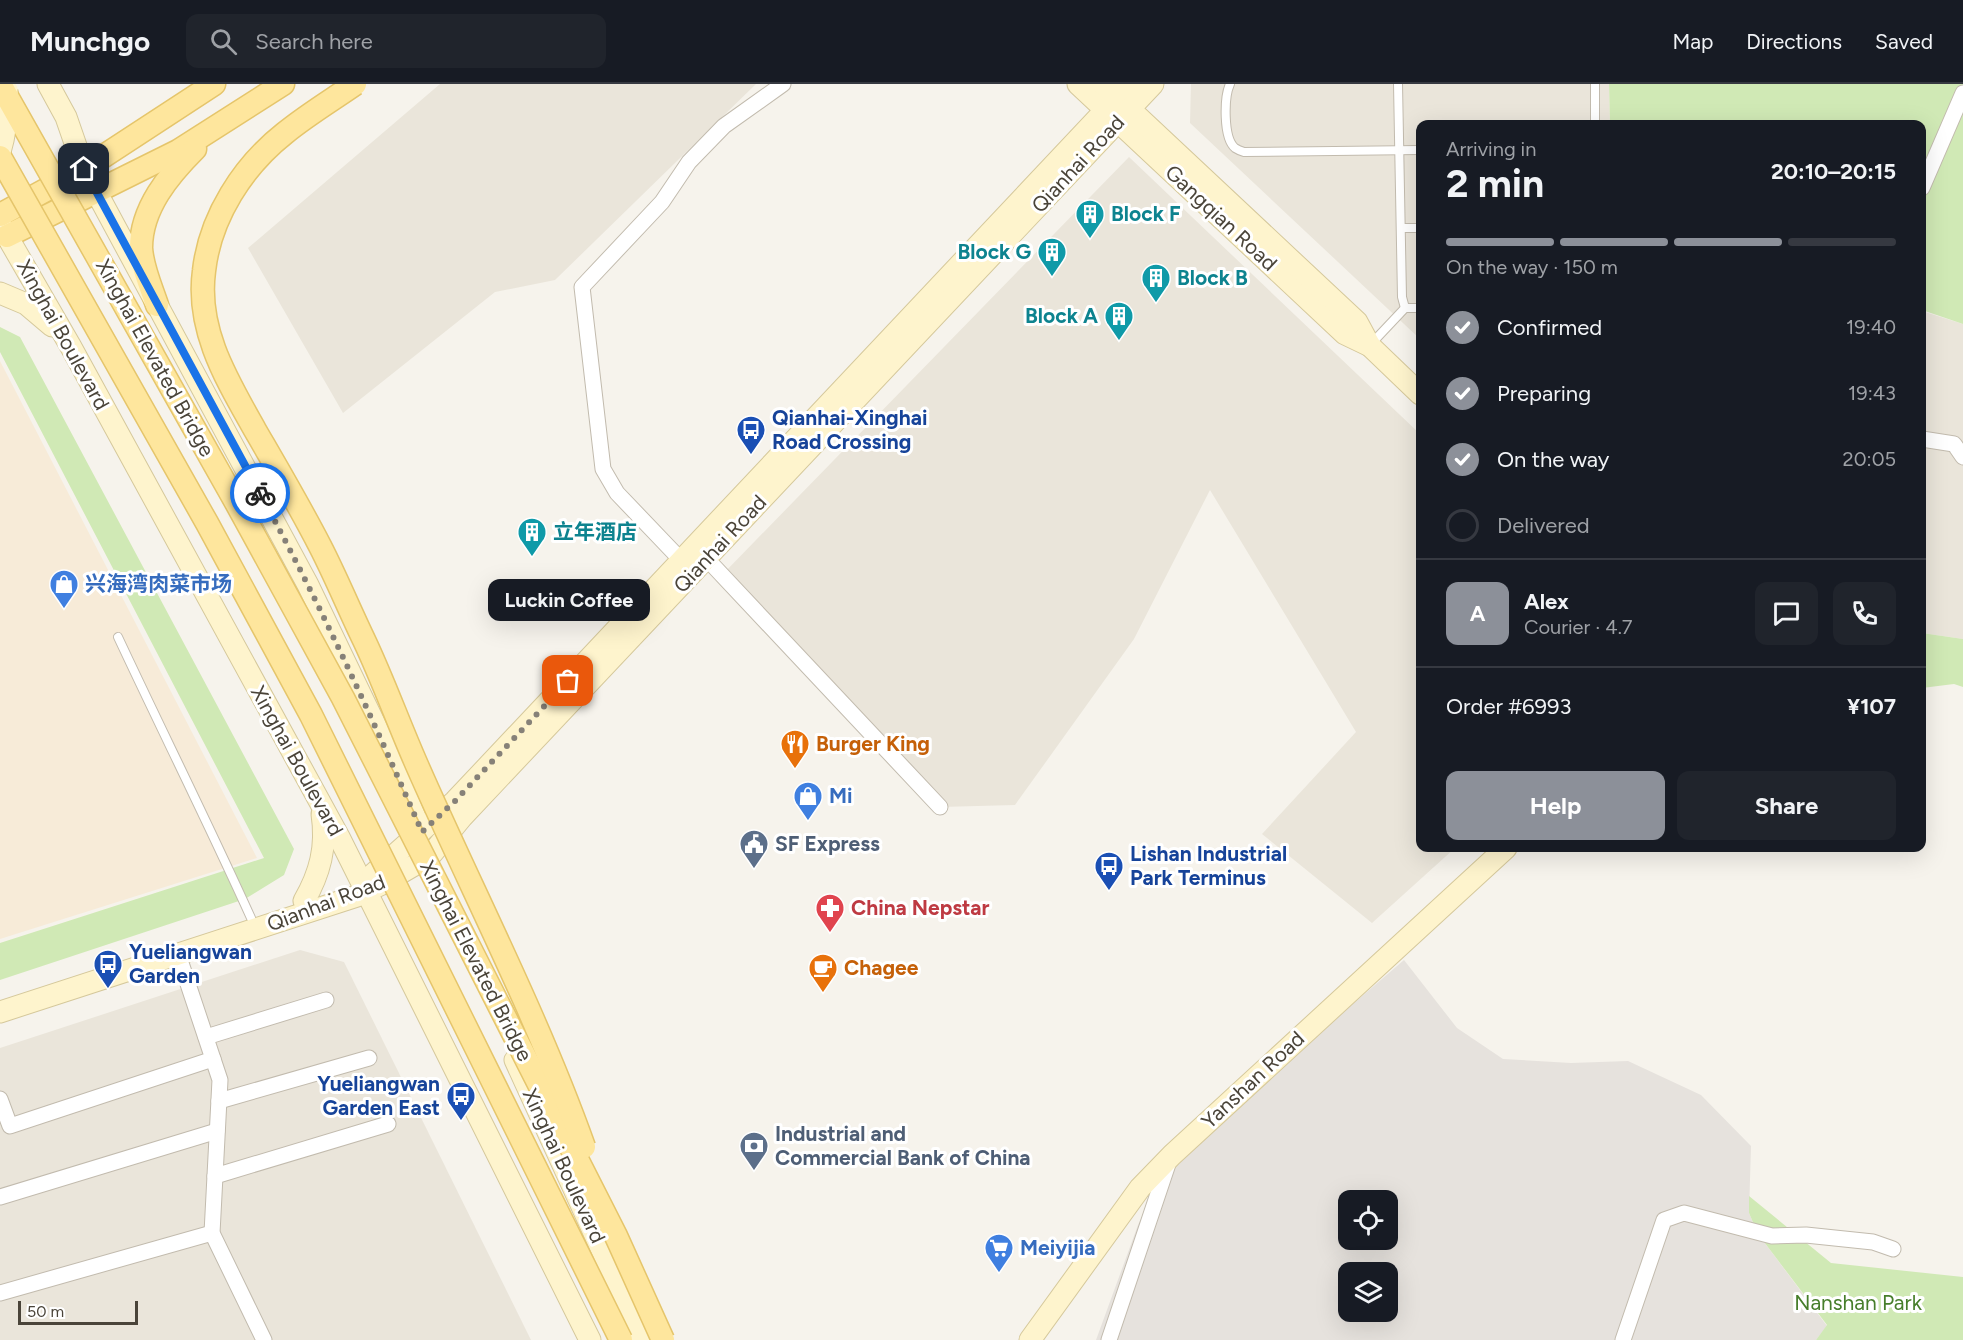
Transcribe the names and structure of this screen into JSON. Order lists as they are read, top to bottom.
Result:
{
  "streets": {
    "main road": ["Xinghai Elevated Bridge"],
    "street": [
      "Qianhai Road",
      "Gangqian Road",
      "Xinghai Boulevard",
      "Yanshan Road"
    ]
  },
  "crossings": [
    ["Qianhai Road", "Gangqian Road"],
    ["Qianhai Road", "Xinghai Boulevard"]
  ],
  "parks": ["Nanshan Park"],
  "places": {
    "building": [
      "Block F",
      "Block G",
      "Block B",
      "Block A",
      "立年酒店"
    ],
    "bus stop": [
      "Qianhai-Xinghai Road Crossing",
      "Lishan Industrial Park Terminus",
      "Yueliangwan Garden",
      "Yueliangwan Garden East"
    ],
    "shop": ["兴海湾肉菜市场", "Mi"],
    "other": ["Luckin Coffee"],
    "restaurant": ["Burger King"],
    "public building": ["SF Express"],
    "pharmacy": ["China Nepstar"],
    "cafe": ["Chagee"],
    "bank": ["Industrial and Commercial Bank of China"],
    "supermarket": ["Meiyijia"]
  },
  "scale_bar": "50 m",
  "page": {
    "header": "Munchgo",
    "search": "Search here",
    "nav": ["Map", "Directions", "Saved"],
    "heading": ["2 min", "Arriving in", "20:10–20:15"],
    "panel": [
      "Alex",
      "Courier · 4.7",
      "Order #6993",
      "¥107"
    ],
    "bar": "On the way · 150 m",
    "list": [
      ["Confirmed", "19:40"],
      ["Preparing", "19:43"],
      ["On the way", "20:05"],
      "Delivered"
    ],
    "bubble": "Luckin Coffee",
    "round": "A",
    "buttons": ["Help", "Share"],
    "scale": "50 m"
  }
}
